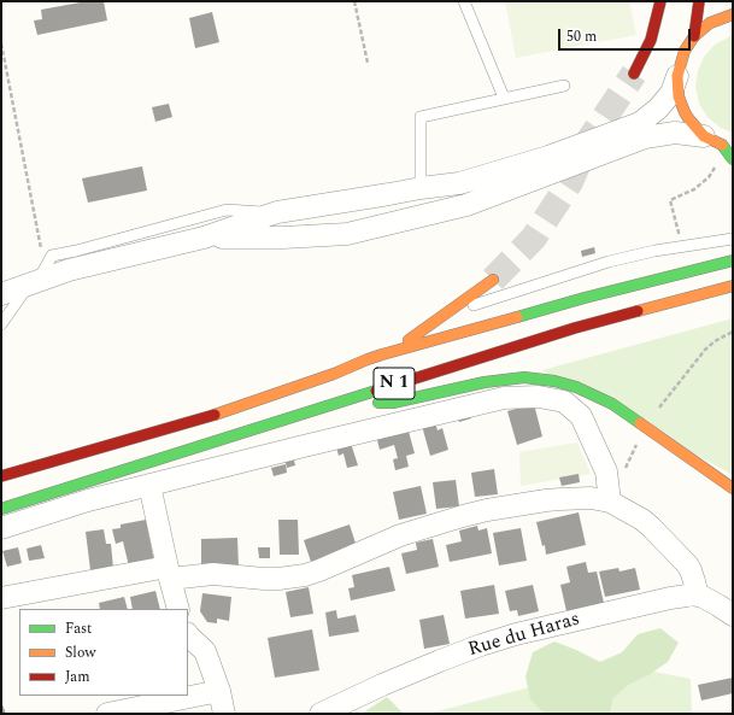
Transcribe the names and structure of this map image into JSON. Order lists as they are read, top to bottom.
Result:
{
  "streets": {
    "main road": ["N 1"],
    "street": ["Rue du Haras"]
  },
  "legend": ["Fast", "Slow", "Jam"],
  "scale_bar": "50 m"
}
